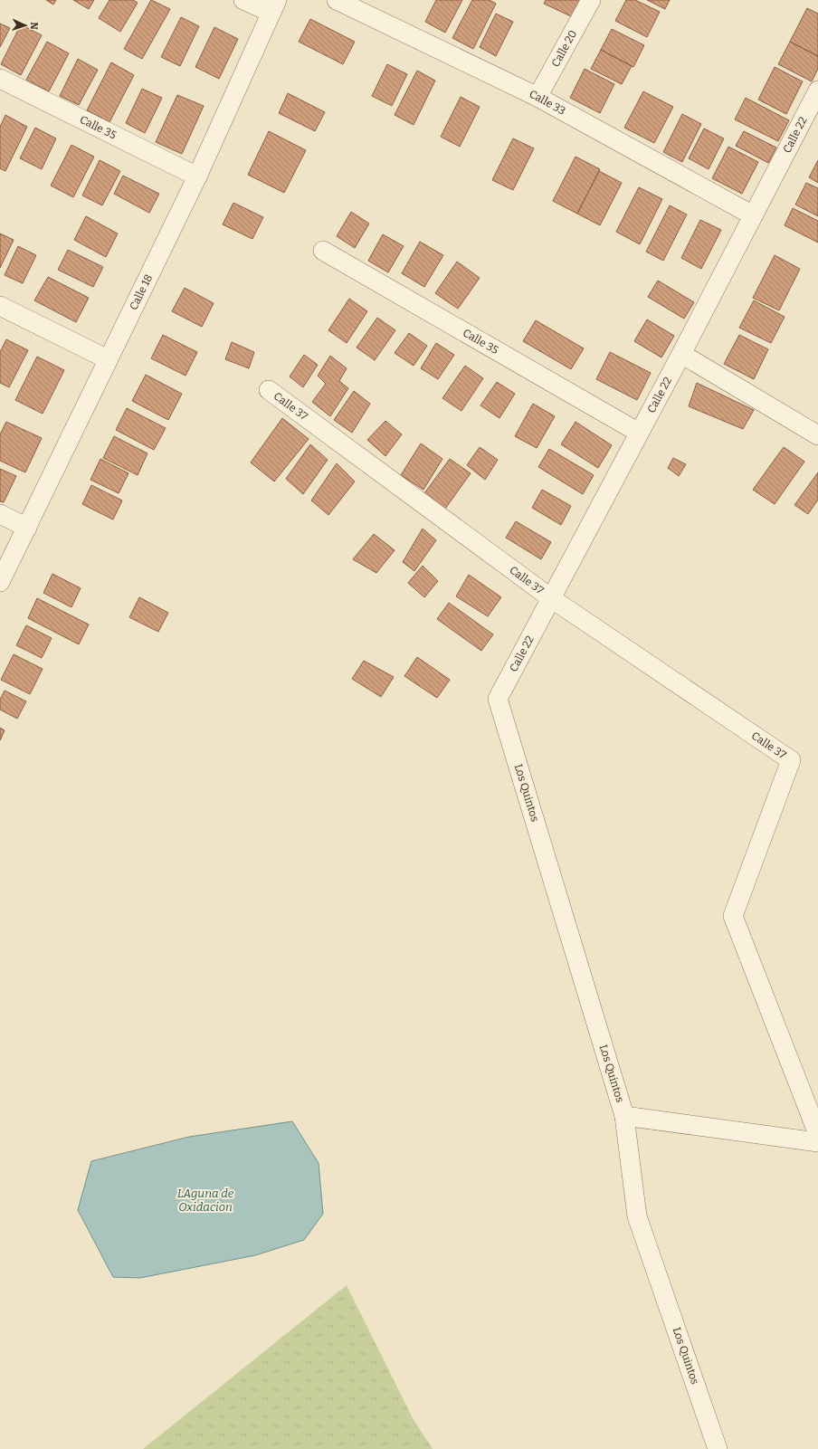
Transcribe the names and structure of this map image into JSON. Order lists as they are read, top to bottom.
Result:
{
  "streets": {
    "street": [
      "Calle 20",
      "Calle 33",
      "Calle 35",
      "Calle 22",
      "Calle 18",
      "Calle 37",
      "Los Quintos"
    ]
  },
  "crossings": [
    ["Calle 20", "Calle 33"],
    ["Calle 33", "Calle 22"],
    ["Calle 35", "Calle 22"],
    ["Calle 35", "Calle 18"],
    ["Calle 22", "Calle 37"],
    ["Calle 22", "Los Quintos"]
  ],
  "water": ["LAguna de Oxidacion"],
  "north": "right"
}
